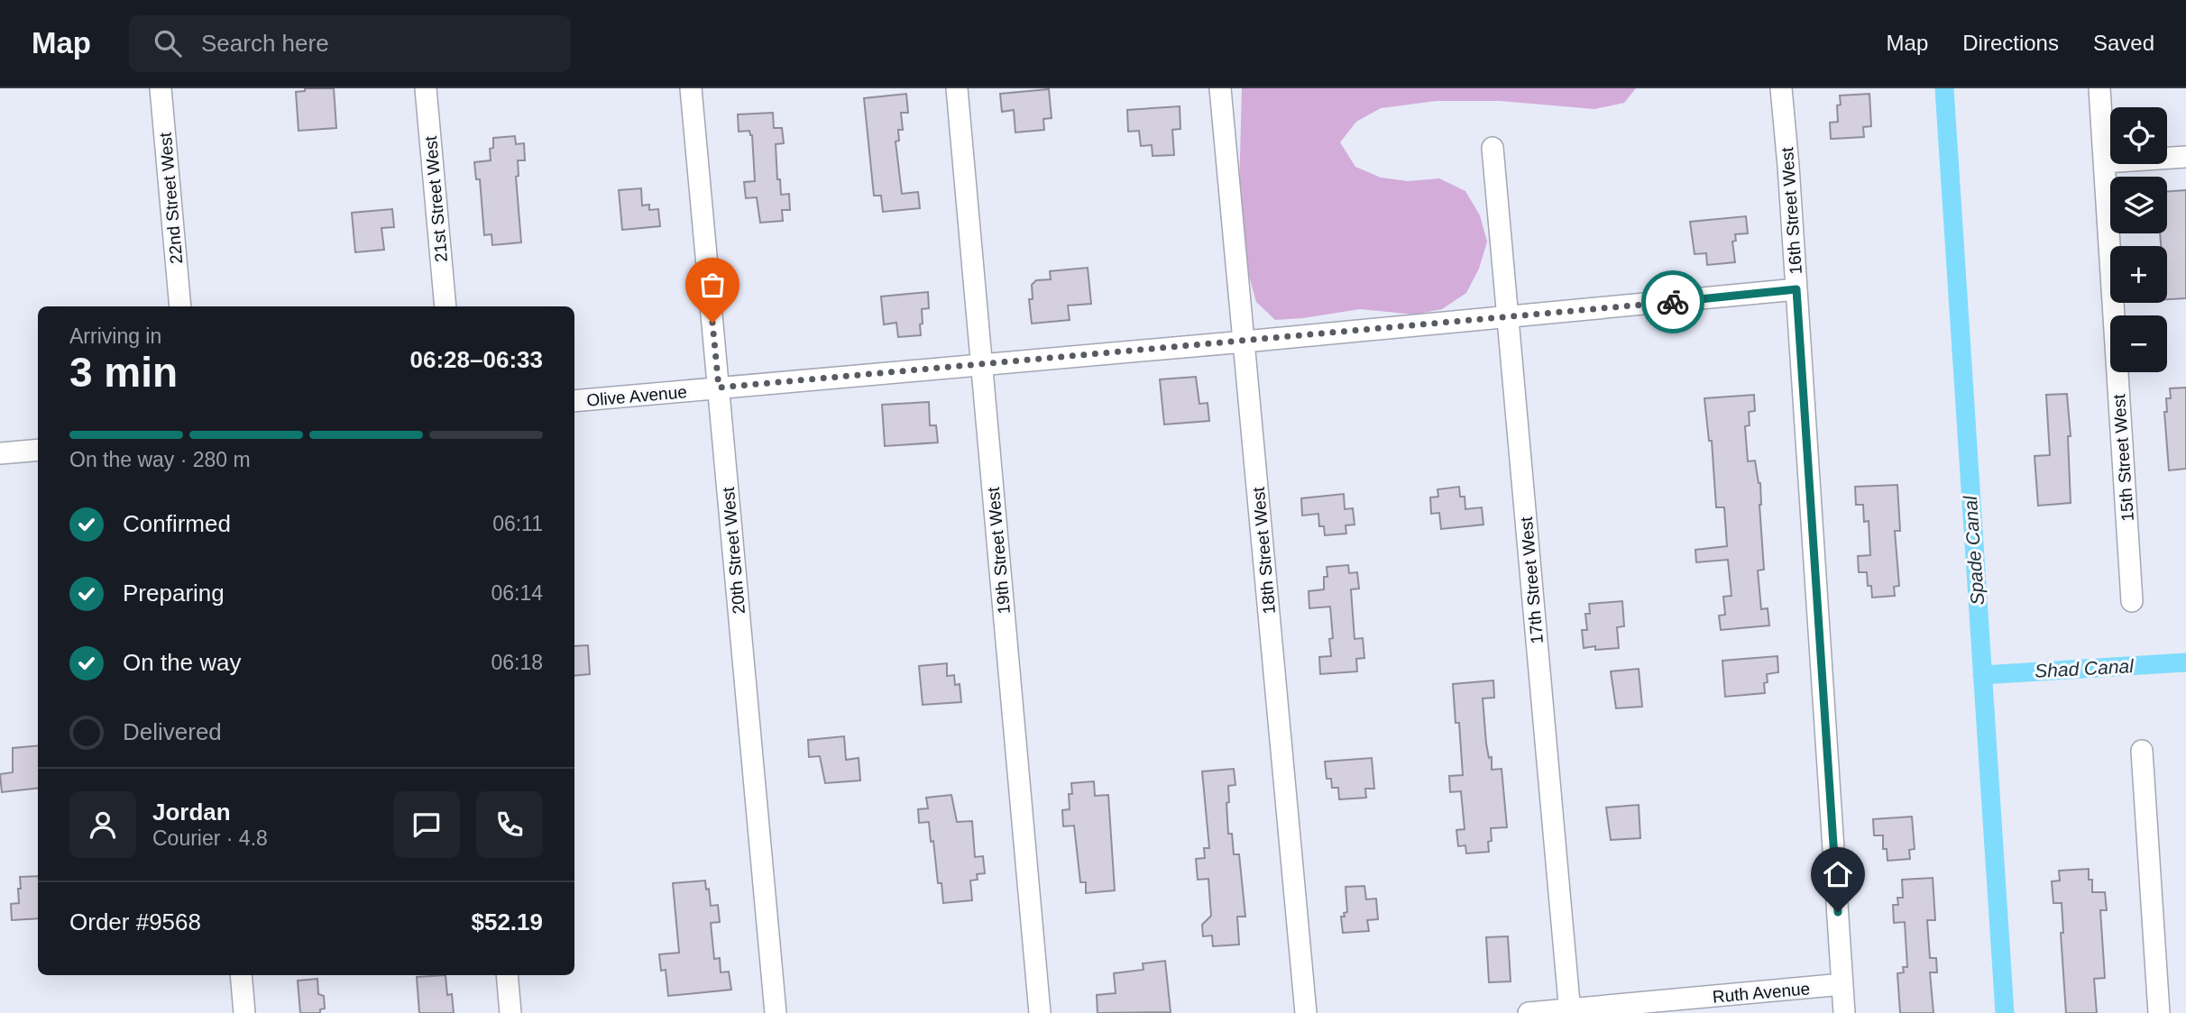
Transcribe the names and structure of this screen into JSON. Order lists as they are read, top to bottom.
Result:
{
  "streets": {
    "street": [
      "22nd Street West",
      "21st Street West",
      "16th Street West",
      "Olive Avenue",
      "15th Street West",
      "20th Street West",
      "19th Street West",
      "18th Street West",
      "17th Street West",
      "Ruth Avenue"
    ]
  },
  "crossings": [
    ["16th Street West", "Olive Avenue"],
    ["16th Street West", "Ruth Avenue"],
    ["Olive Avenue", "20th Street West"],
    ["Olive Avenue", "19th Street West"],
    ["Olive Avenue", "18th Street West"],
    ["Olive Avenue", "17th Street West"],
    ["17th Street West", "Ruth Avenue"]
  ],
  "water": ["Spade Canal", "Shad Canal"],
  "page": {
    "header": "Map",
    "search": "Search here",
    "nav": ["Map", "Directions", "Saved"],
    "map_buttons": ["+", "−"],
    "heading": ["3 min", "Arriving in", "06:28–06:33"],
    "panel": [
      "Jordan",
      "Courier · 4.8",
      "Order #9568",
      "$52.19"
    ],
    "bar": "On the way · 280 m",
    "list": [
      ["Confirmed", "06:11"],
      ["Preparing", "06:14"],
      ["On the way", "06:18"],
      "Delivered"
    ]
  }
}
